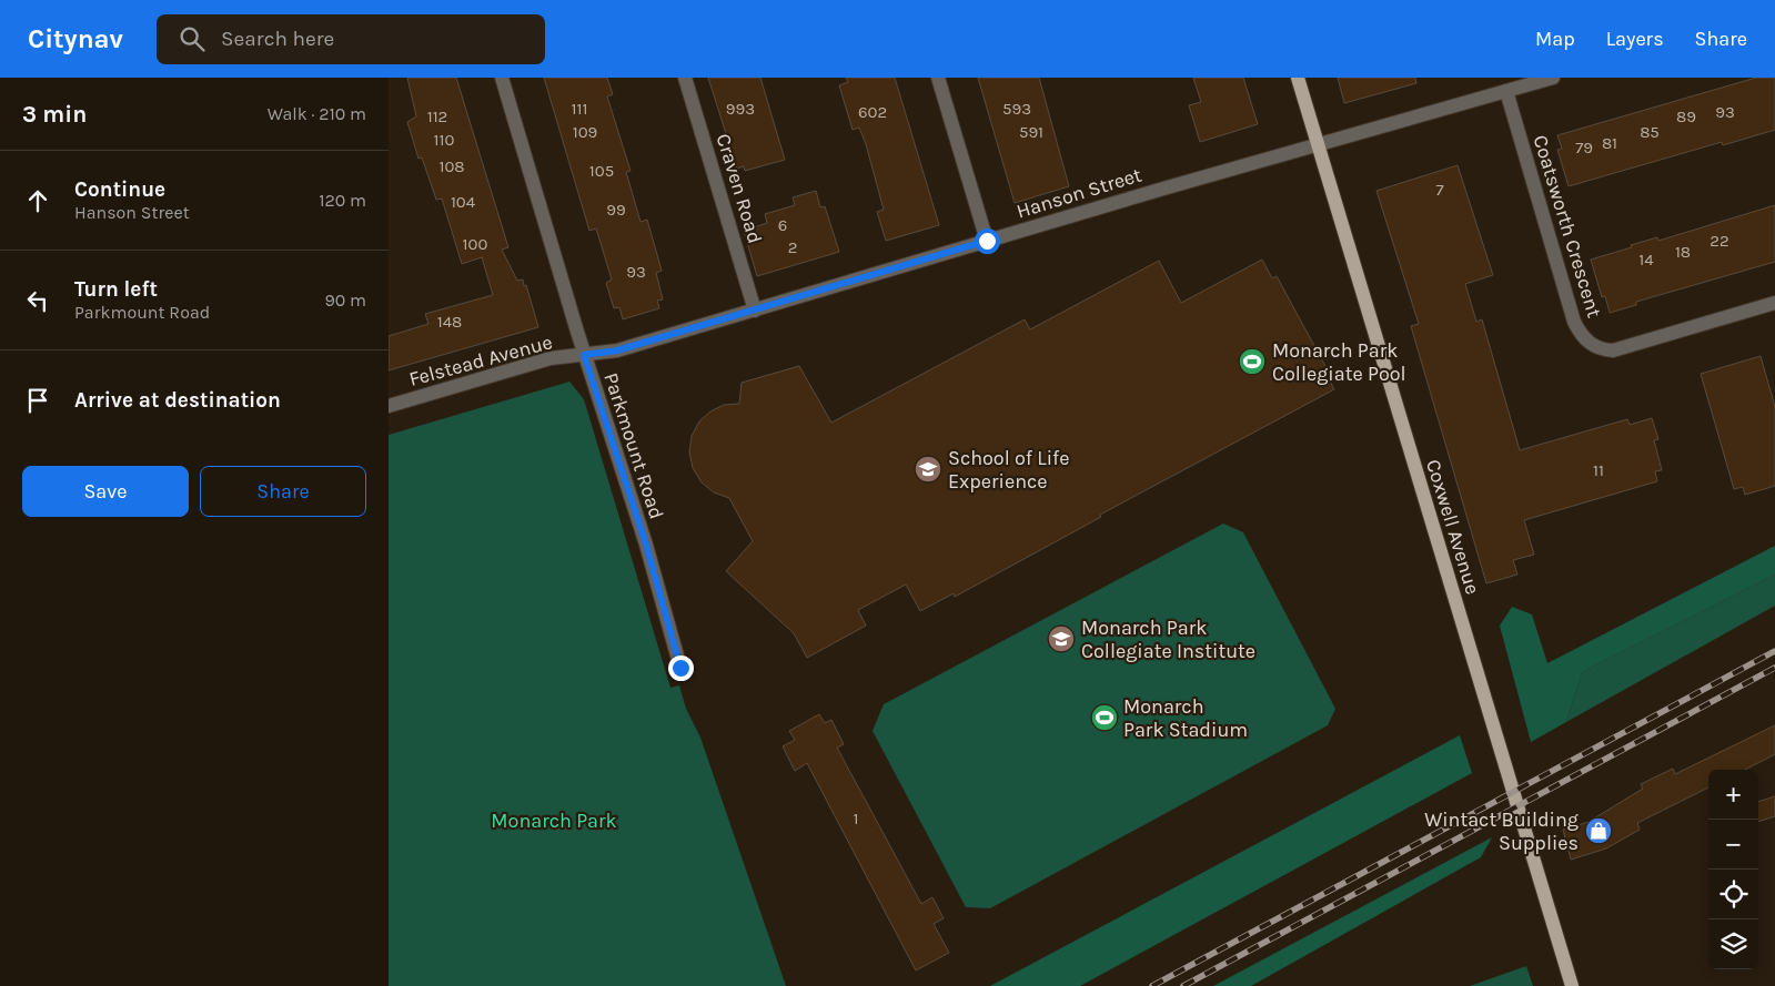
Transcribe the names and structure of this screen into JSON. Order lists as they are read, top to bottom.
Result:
{
  "streets": {
    "main road": ["Coxwell Avenue"],
    "street": [
      "Craven Road",
      "Hanson Street",
      "Coatsworth Crescent",
      "Felstead Avenue",
      "Parkmount Road"
    ]
  },
  "crossings": [
    ["Craven Road", "Hanson Street"],
    ["Hanson Street", "Coatsworth Crescent"],
    ["Hanson Street", "Felstead Avenue"],
    ["Hanson Street", "Parkmount Road"],
    ["Hanson Street", "Coxwell Avenue"],
    ["Felstead Avenue", "Parkmount Road"]
  ],
  "parks": ["Monarch Park"],
  "places": {
    "sports": ["Monarch Park Collegiate Pool", "Monarch Park Stadium"],
    "school or university": ["School of Life Experience", "Monarch Park Collegiate Institute"],
    "shop": ["Wintact Building Supplies"]
  },
  "house_numbers": [
    "111",
    "993",
    "593",
    "602",
    "93",
    "112",
    "89",
    "109",
    "591",
    "85",
    "110",
    "81",
    "79",
    "108",
    "105",
    "7",
    "104",
    "99",
    "6",
    "22",
    "100",
    "2",
    "18",
    "14",
    "93",
    "148",
    "11",
    "1"
  ],
  "page": {
    "header": "Citynav",
    "search": "Search here",
    "nav": ["Map", "Layers", "Share"],
    "heading": ["3 min", "Walk · 210 m"],
    "list": [
      ["Continue", "Hanson Street", "120 m"],
      ["Turn left", "Parkmount Road", "90 m"],
      "Arrive at destination"
    ],
    "buttons": ["Save", "Share"],
    "map_buttons": ["+", "−"]
  }
}
